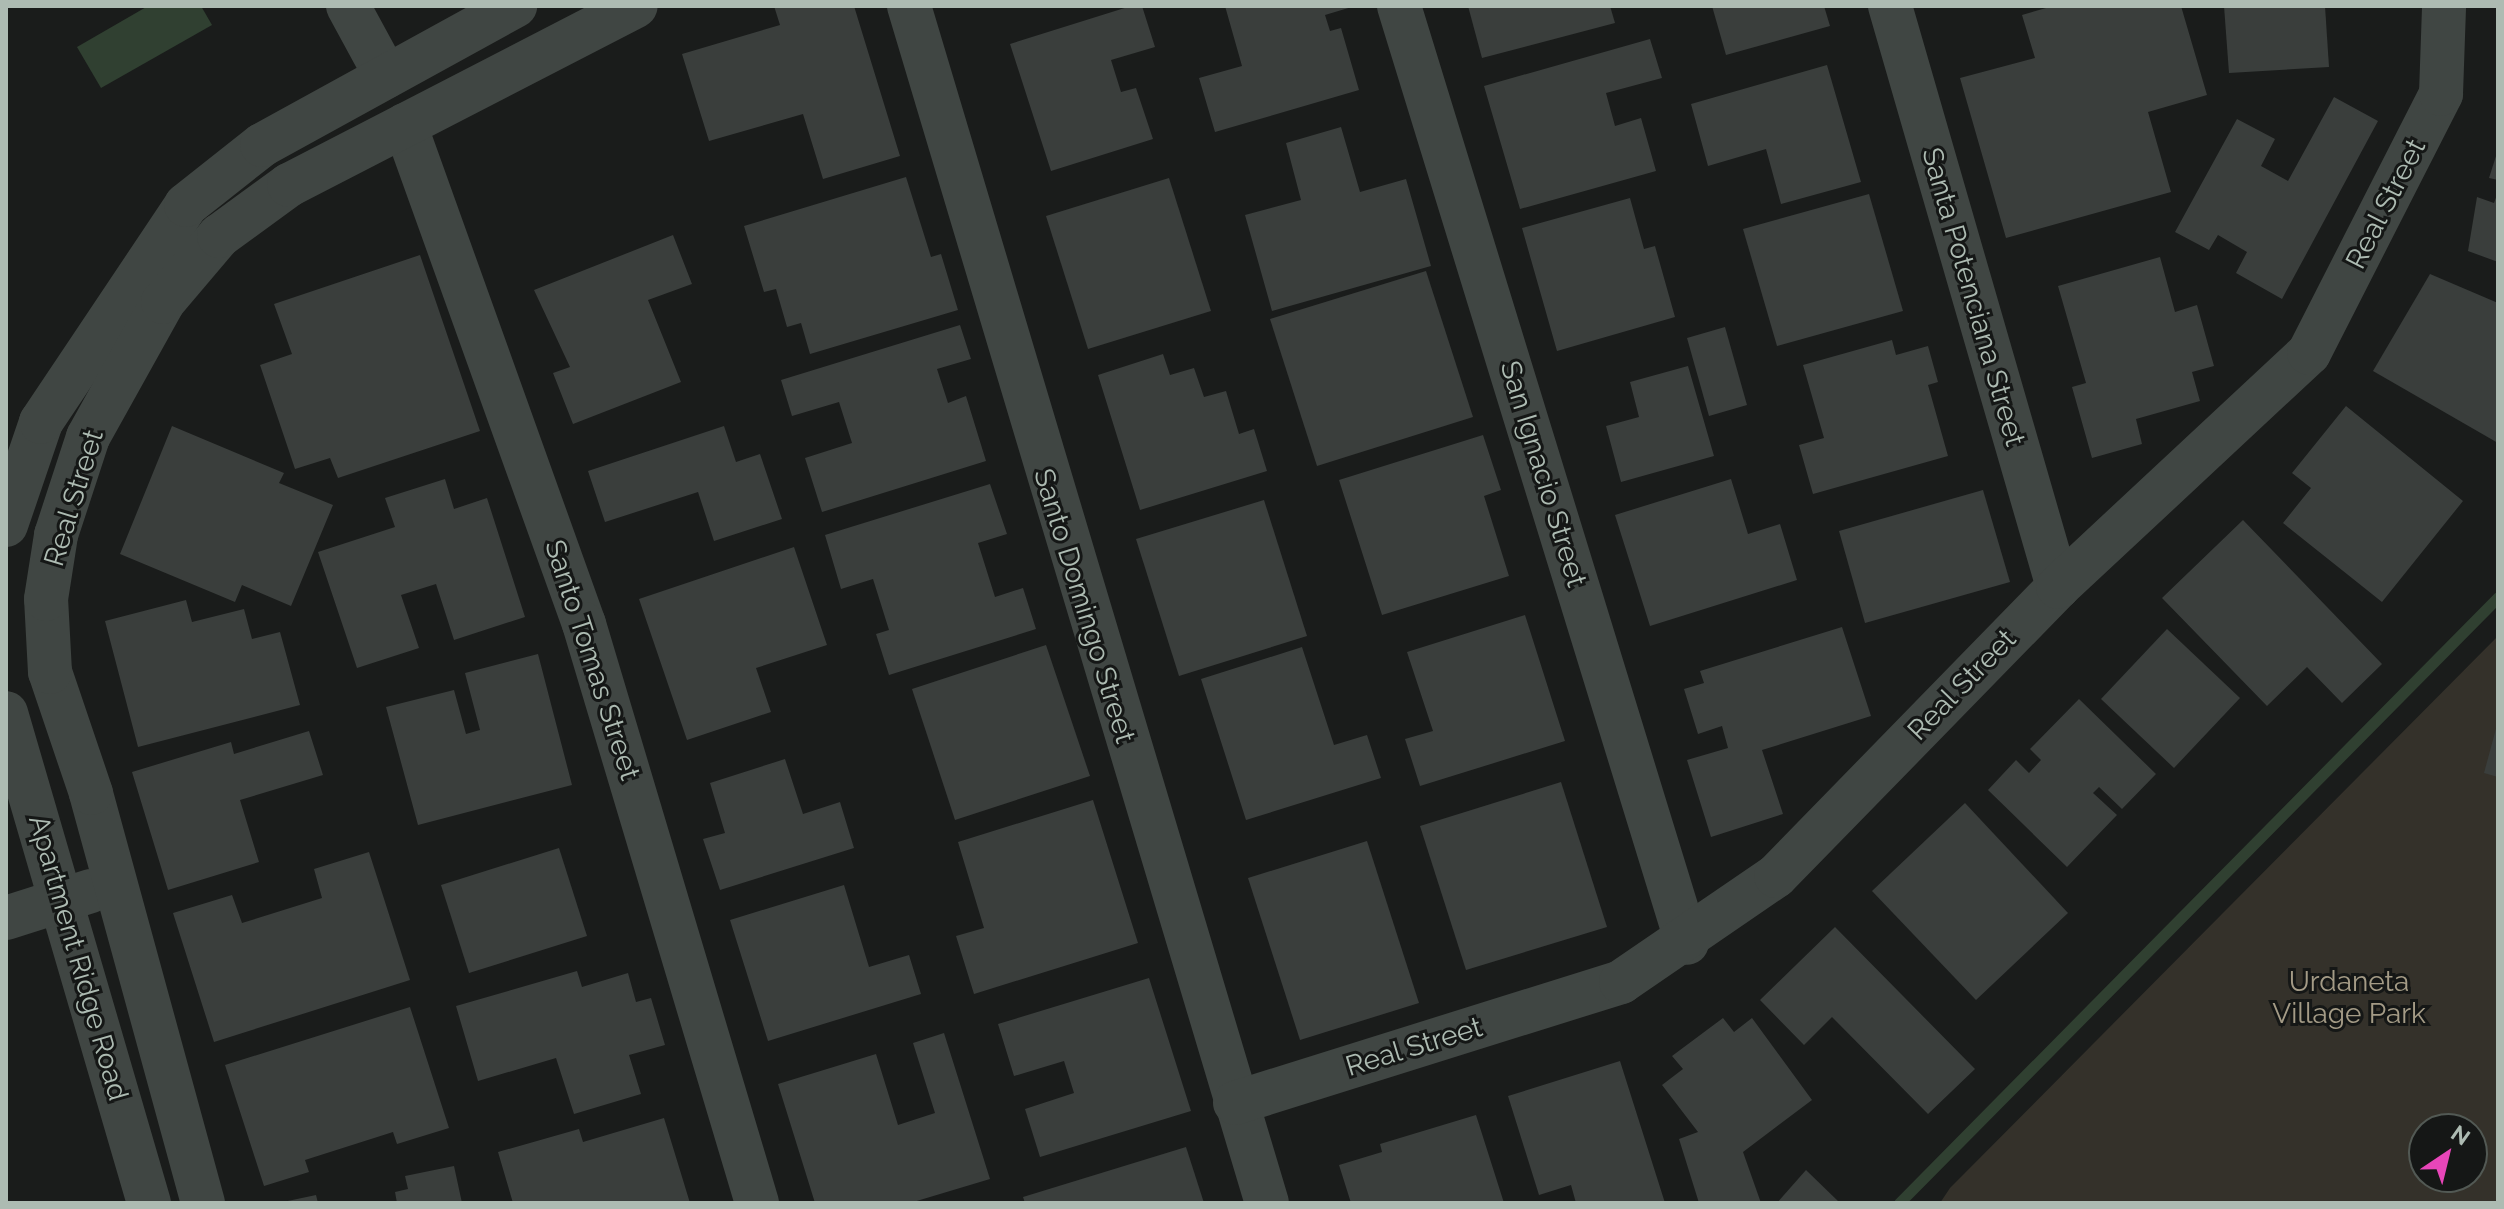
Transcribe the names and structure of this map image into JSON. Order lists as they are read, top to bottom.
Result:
{
  "streets": {
    "street": [
      "Real Street",
      "Santa Potenciana Street",
      "San Ignacio Street",
      "Santo Domingo Street",
      "Santo Tomas Street",
      "Apartment Ridge Road"
    ]
  },
  "crossings": [
    ["Real Street", "Santa Potenciana Street"],
    ["Real Street", "San Ignacio Street"],
    ["Real Street", "Santo Domingo Street"],
    ["Real Street", "Santo Tomas Street"]
  ],
  "parks": ["Urdaneta Village Park"],
  "north": "top right"
}
